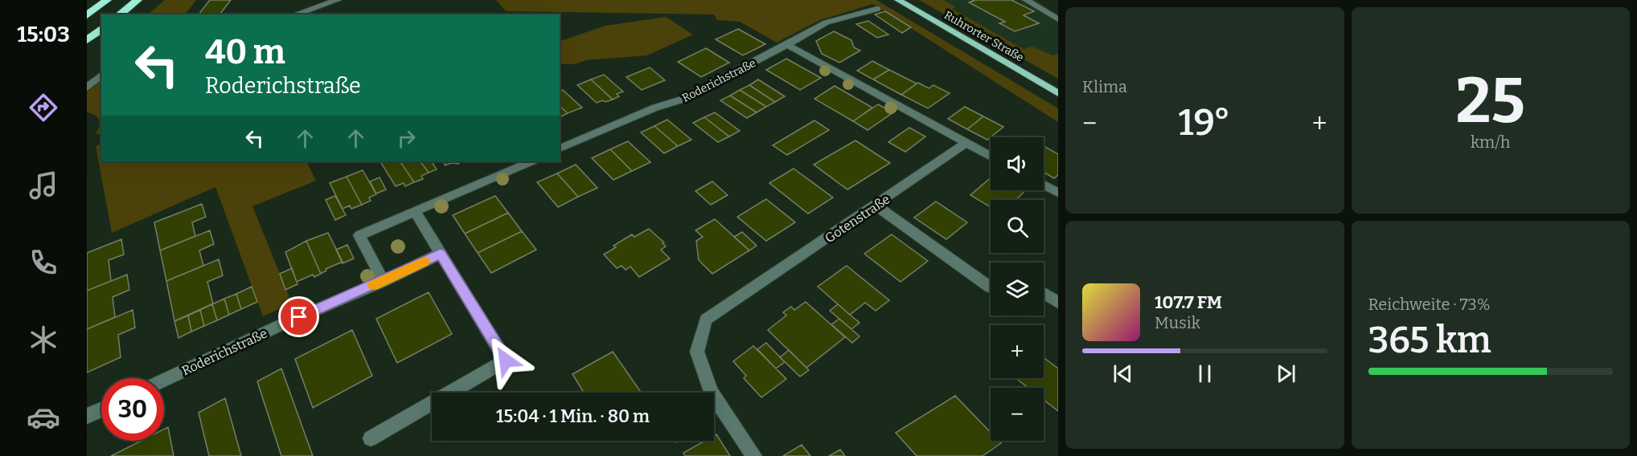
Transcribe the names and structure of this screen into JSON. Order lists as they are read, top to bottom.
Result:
{
  "streets": {
    "main road": ["Ruhrorter Straße"],
    "street": ["Roderichstraße", "Gotenstraße"]
  },
  "page": {
    "tabs": "15:03",
    "tile": [
      "Klima",
      ["25", "km/h"],
      ["Reichweite · 73%", "365 km"]
    ],
    "turn": ["40 m", "Roderichstraße"],
    "heat": ["−", "19°", "+"],
    "map_buttons": ["+", "−"],
    "song": ["107.7 FM", "Musik"],
    "limit": "30",
    "trip": "15:04 · 1 Min. · 80 m"
  }
}
